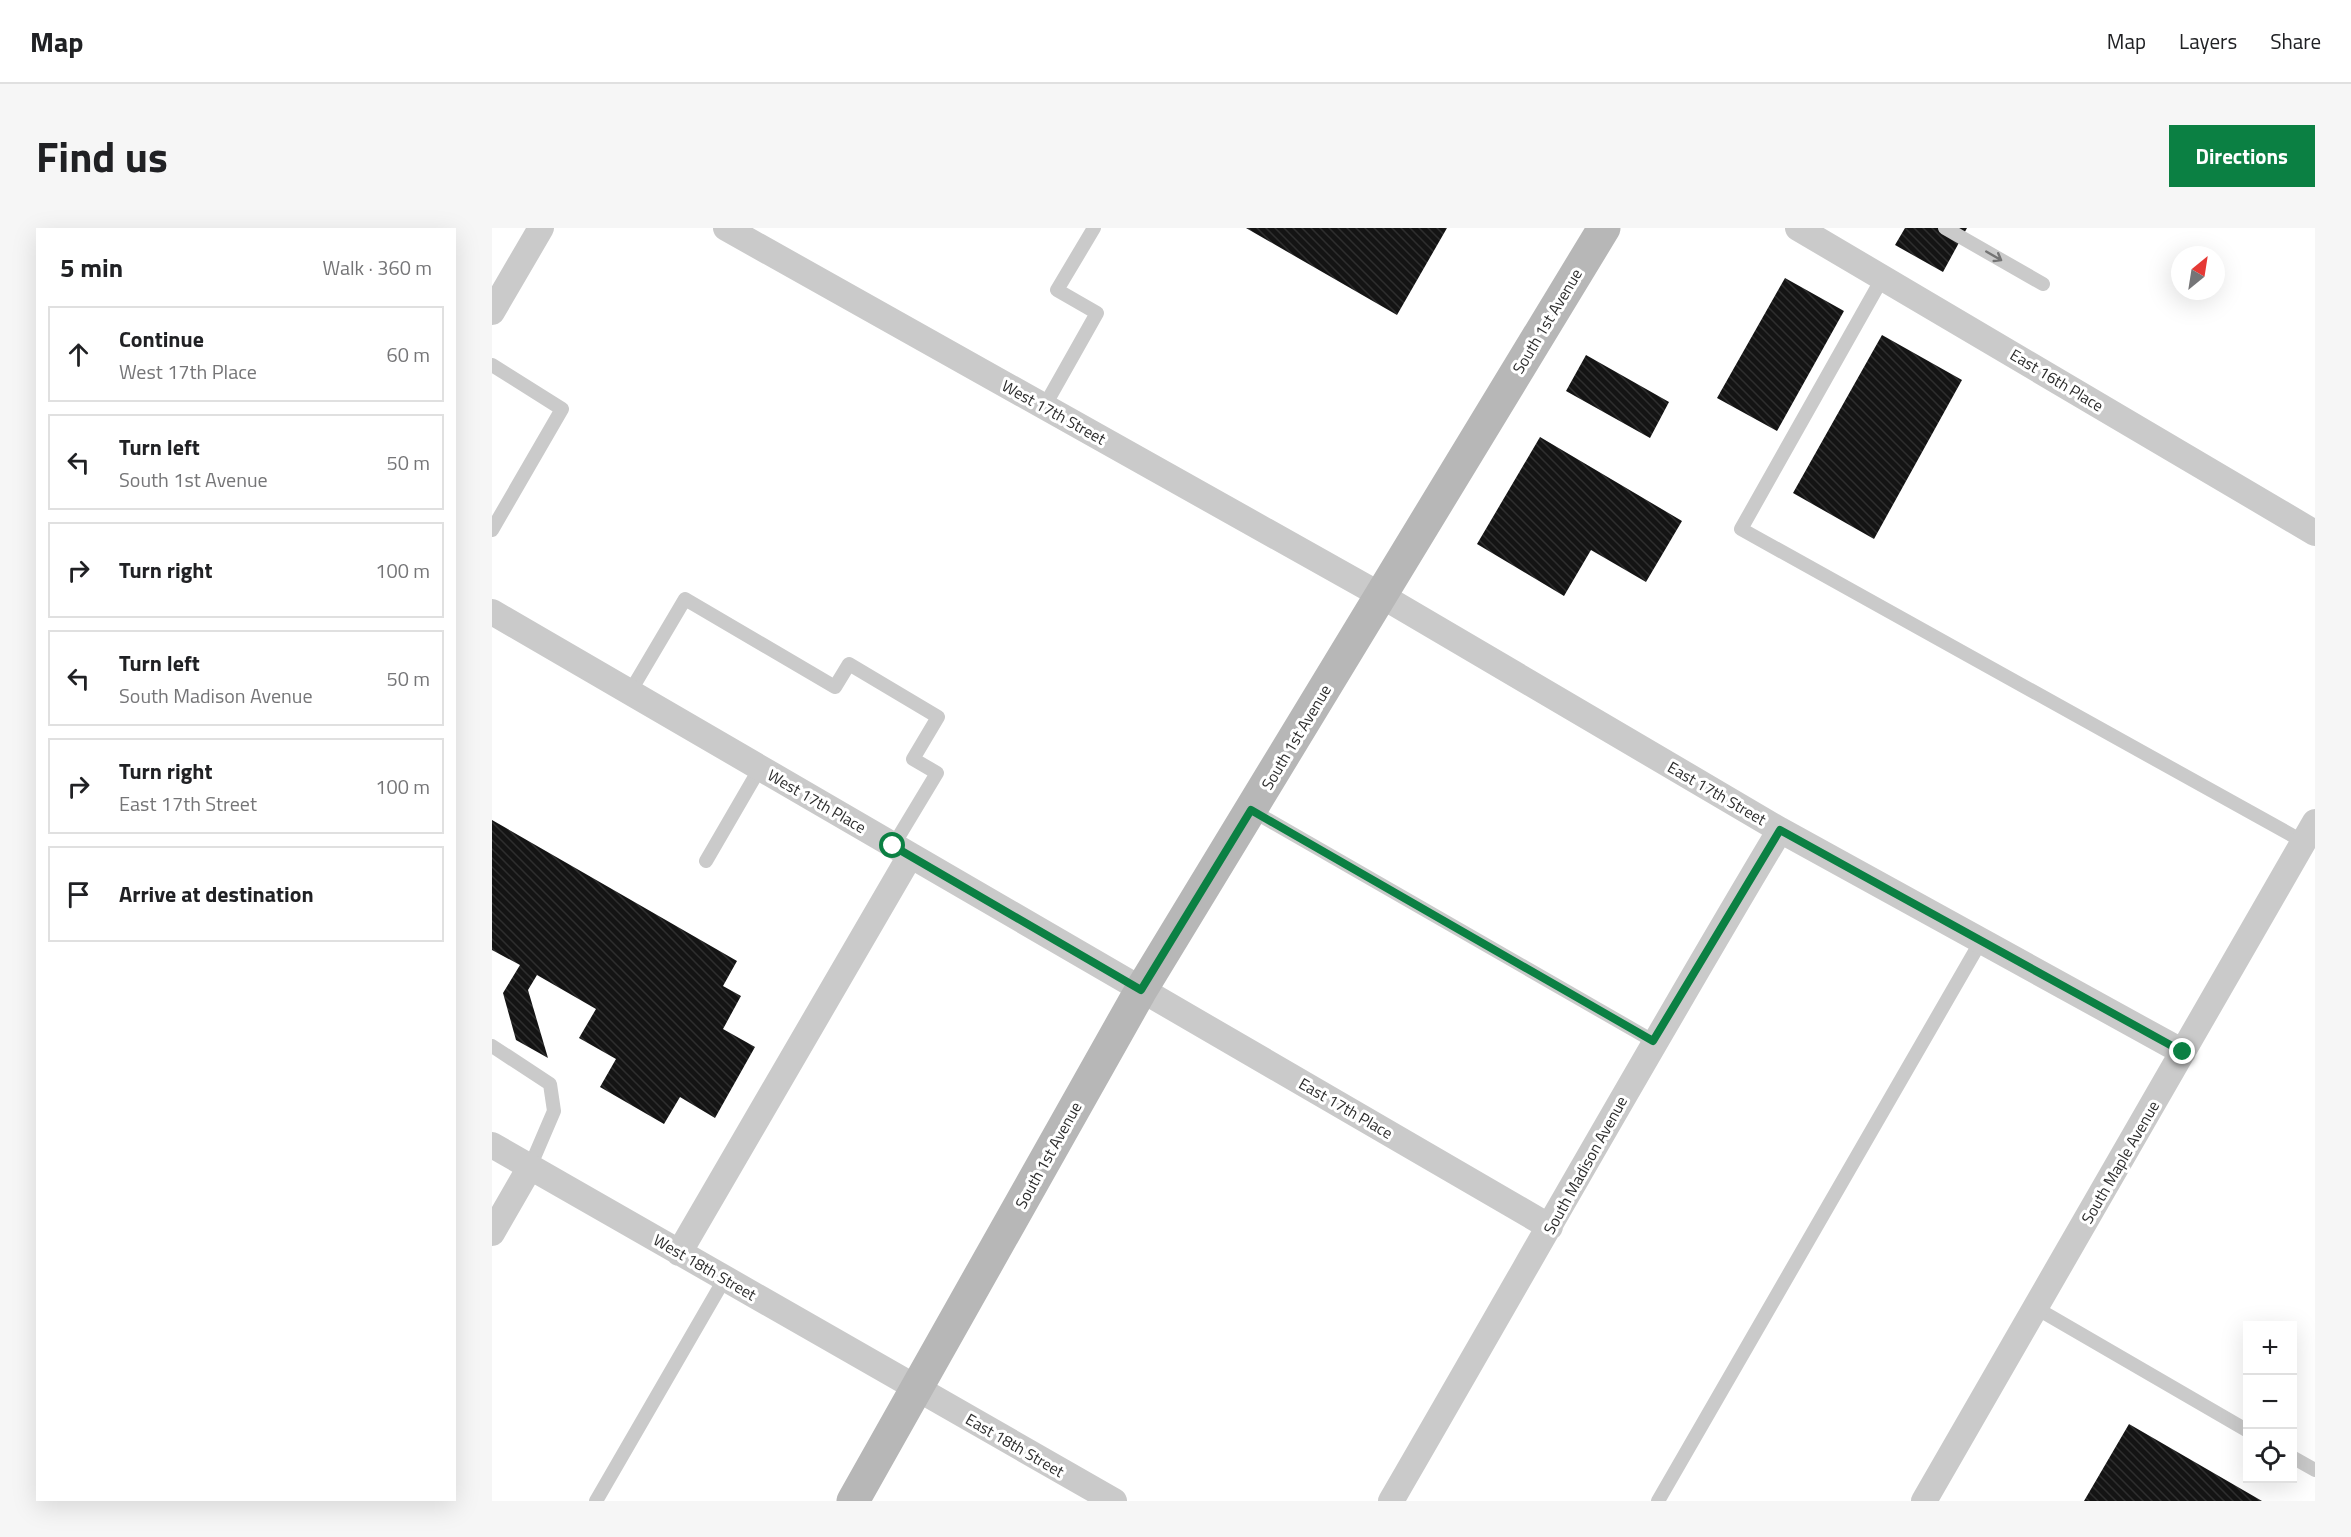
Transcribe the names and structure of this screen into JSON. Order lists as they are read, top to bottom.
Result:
{
  "streets": {
    "street": [
      "South 1st Avenue",
      "East 16th Place",
      "West 17th Street",
      "East 17th Street",
      "West 17th Place",
      "East 17th Place",
      "South Maple Avenue",
      "South Madison Avenue",
      "West 18th Street",
      "East 18th Street"
    ]
  },
  "crossings": [
    ["South 1st Avenue", "West 17th Street"],
    ["South 1st Avenue", "East 17th Street"],
    ["South 1st Avenue", "West 17th Place"],
    ["South 1st Avenue", "East 17th Place"],
    ["South 1st Avenue", "West 18th Street"],
    ["South 1st Avenue", "East 18th Street"],
    ["West 17th Street", "East 17th Street"],
    ["East 17th Street", "South Maple Avenue"],
    ["East 17th Street", "South Madison Avenue"],
    ["West 17th Place", "East 17th Place"],
    ["East 17th Place", "South Madison Avenue"],
    ["West 18th Street", "East 18th Street"]
  ],
  "north": "top right",
  "page": {
    "header": "Map",
    "nav": ["Map", "Layers", "Share"],
    "title": "Find us",
    "buttons": "Directions",
    "heading": ["5 min", "Walk · 360 m"],
    "list": [
      ["Continue", "West 17th Place", "60 m"],
      ["Turn left", "South 1st Avenue", "50 m"],
      ["Turn right", "100 m"],
      ["Turn left", "South Madison Avenue", "50 m"],
      ["Turn right", "East 17th Street", "100 m"],
      "Arrive at destination"
    ],
    "map_buttons": ["+", "−"]
  }
}
